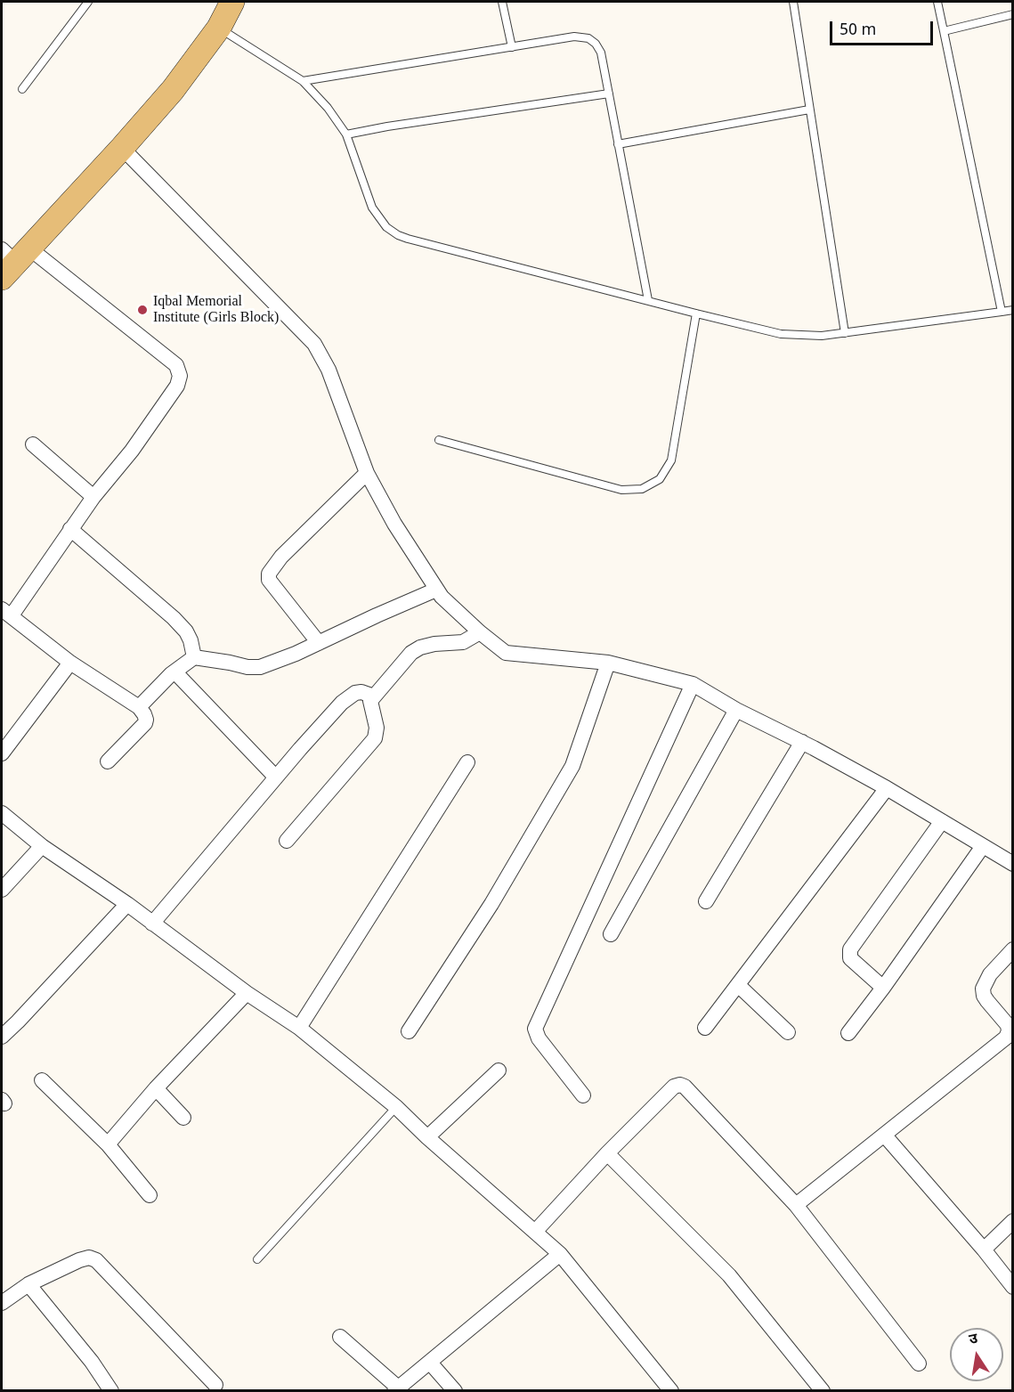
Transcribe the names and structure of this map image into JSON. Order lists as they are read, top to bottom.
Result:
{
  "places": ["Iqbal Memorial Institute (Girls Block)"],
  "scale_bar": "50 m",
  "north": "top"
}
